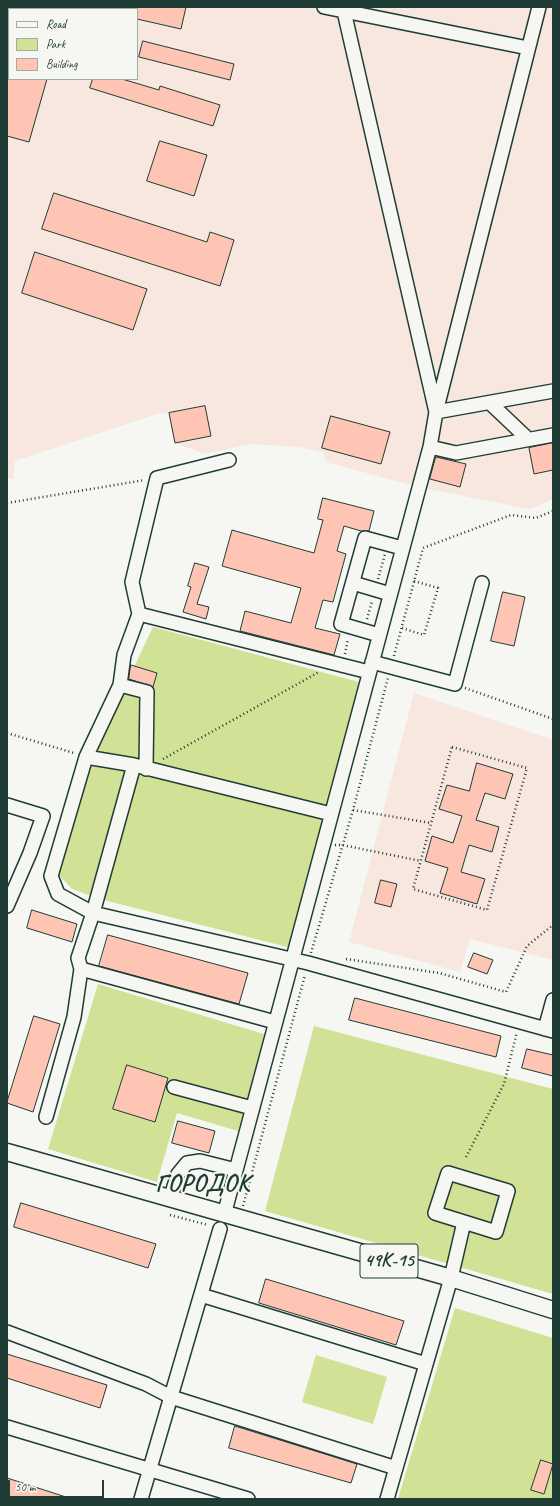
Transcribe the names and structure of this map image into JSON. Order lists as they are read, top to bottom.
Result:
{
  "streets": {
    "main road": ["49К-15"]
  },
  "districts": ["ГОРОДОК"],
  "legend": ["Road", "Park", "Building"],
  "scale_bar": "50 m"
}
